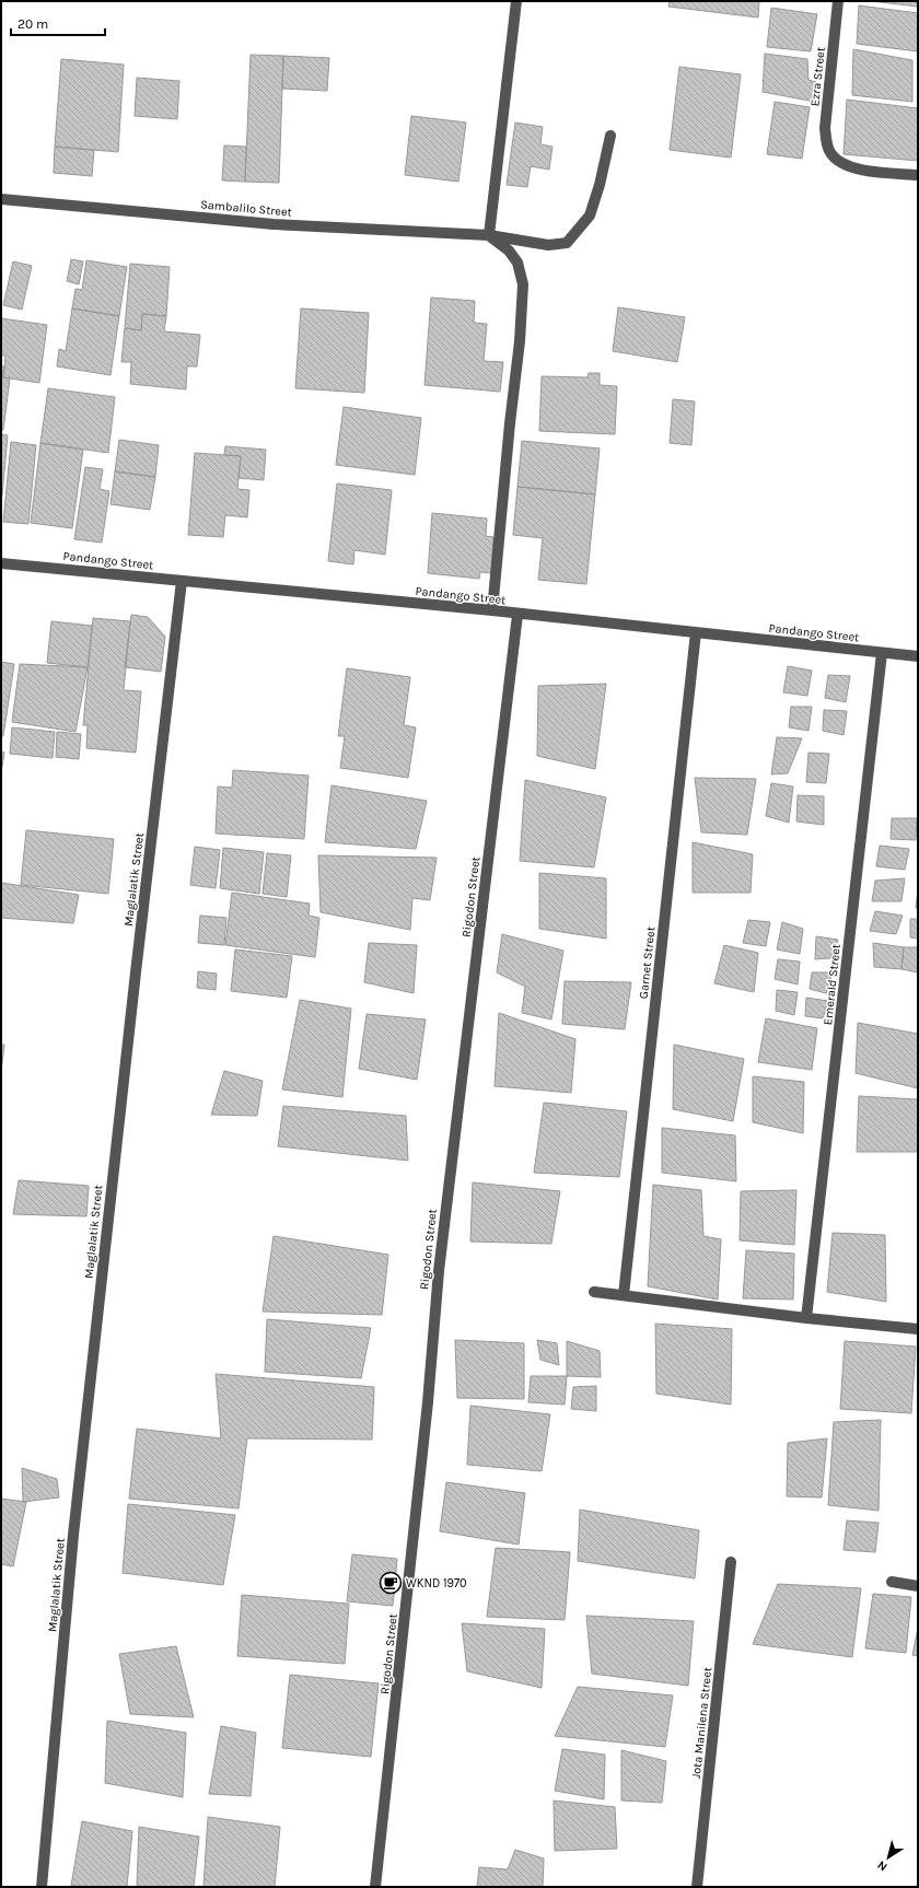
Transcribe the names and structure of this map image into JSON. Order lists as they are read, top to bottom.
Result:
{
  "streets": {
    "street": [
      "Ezra Street",
      "Sambalilo Street",
      "Pandango Street",
      "Maglalatik Street",
      "Rigodon Street",
      "Garnet Street",
      "Emerald Street",
      "Jota Manilena Street"
    ]
  },
  "crossings": [
    ["Pandango Street", "Maglalatik Street"],
    ["Pandango Street", "Rigodon Street"],
    ["Pandango Street", "Garnet Street"],
    ["Pandango Street", "Emerald Street"]
  ],
  "places": {
    "cafe": ["WKND 1970"]
  },
  "scale_bar": "20 m",
  "north": "bottom left"
}
